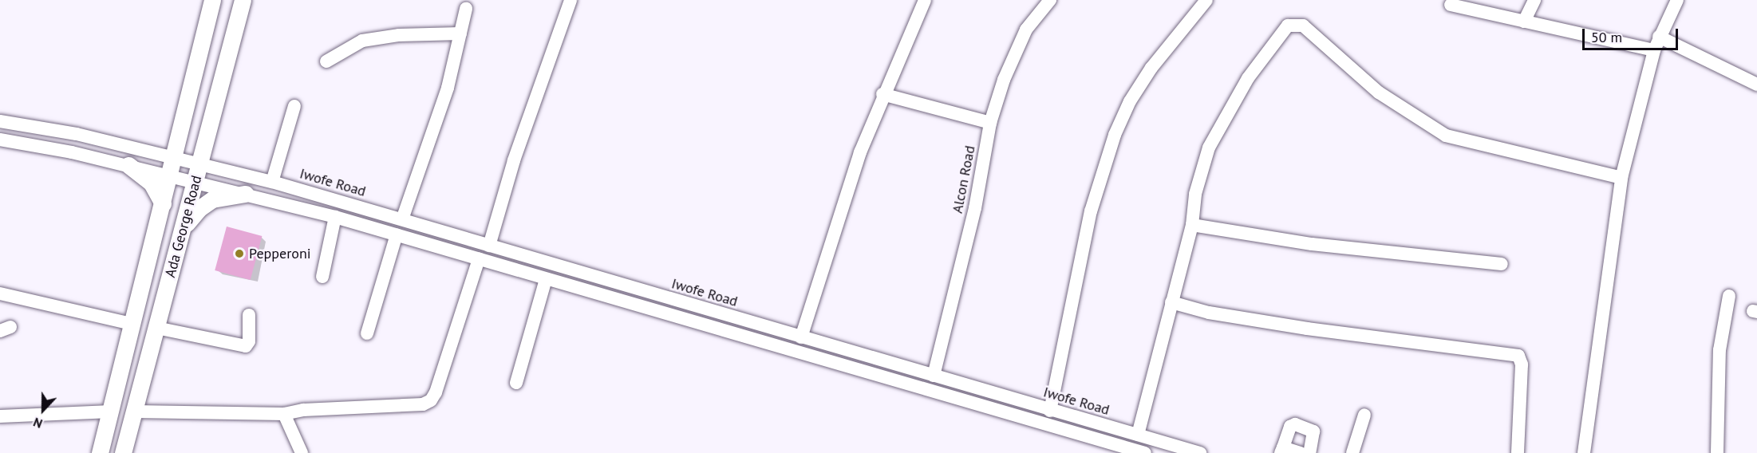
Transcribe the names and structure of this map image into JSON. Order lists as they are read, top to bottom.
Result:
{
  "streets": {
    "main road": ["Ada George Road"],
    "street": ["Alcon Road", "Iwofe Road"]
  },
  "crossings": [
    ["Alcon Road", "Iwofe Road"],
    ["Iwofe Road", "Ada George Road"]
  ],
  "places": ["Pepperoni"],
  "scale_bar": "50 m",
  "north": "bottom"
}
